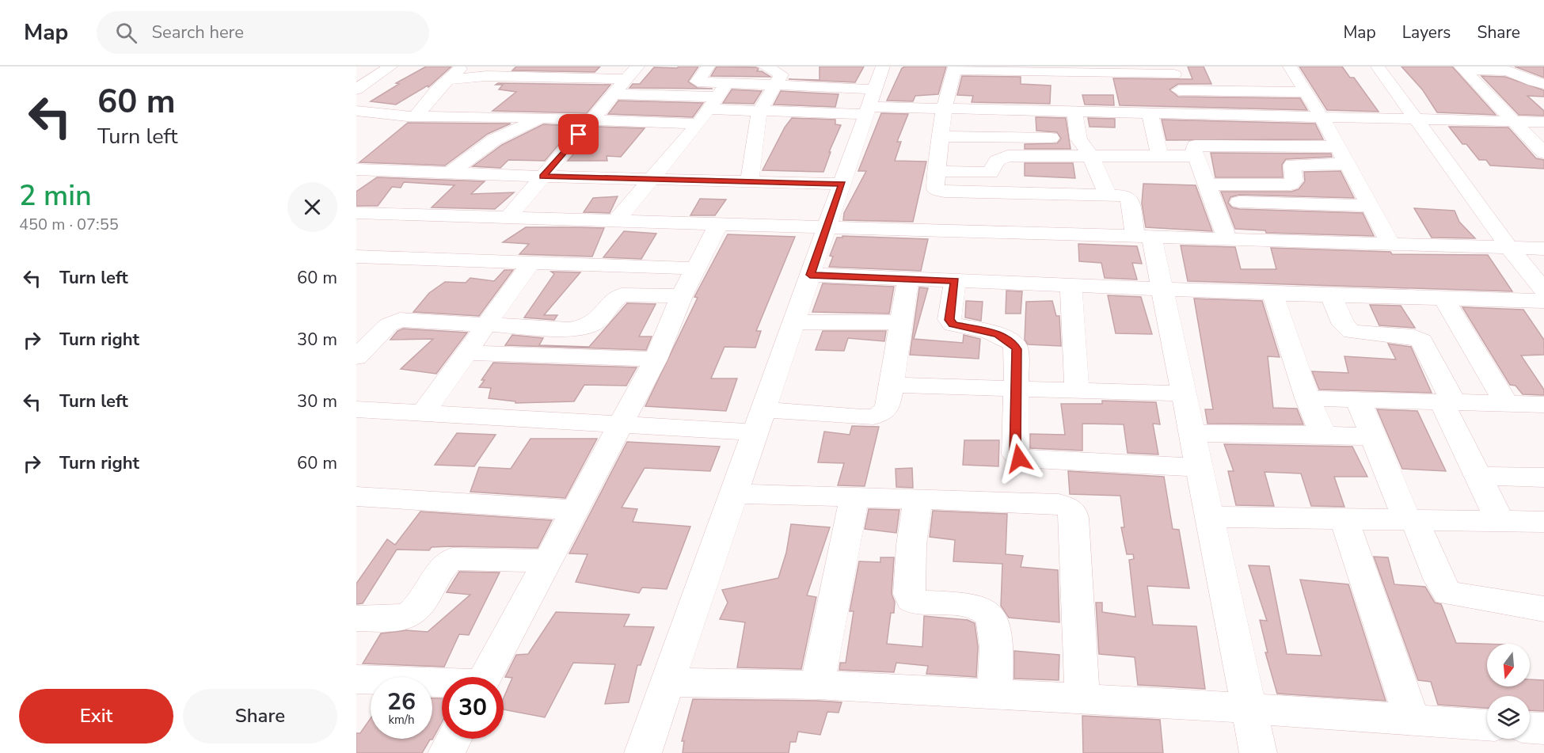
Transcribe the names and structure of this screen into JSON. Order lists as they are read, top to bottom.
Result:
{
  "north": "bottom",
  "page": {
    "header": "Map",
    "search": "Search here",
    "nav": ["Map", "Layers", "Share"],
    "turn": ["60 m", "Turn left"],
    "heading": ["2 min", "450 m · 07:55"],
    "list": [
      {
        "name": "Turn left",
        "value": "60 m"
      },
      {
        "name": "Turn right",
        "value": "30 m"
      },
      {
        "name": "Turn left",
        "value": "30 m"
      },
      {
        "name": "Turn right",
        "value": "60 m"
      }
    ],
    "speed": "26 km/h",
    "limit": "30",
    "buttons": ["Exit", "Share"]
  }
}
